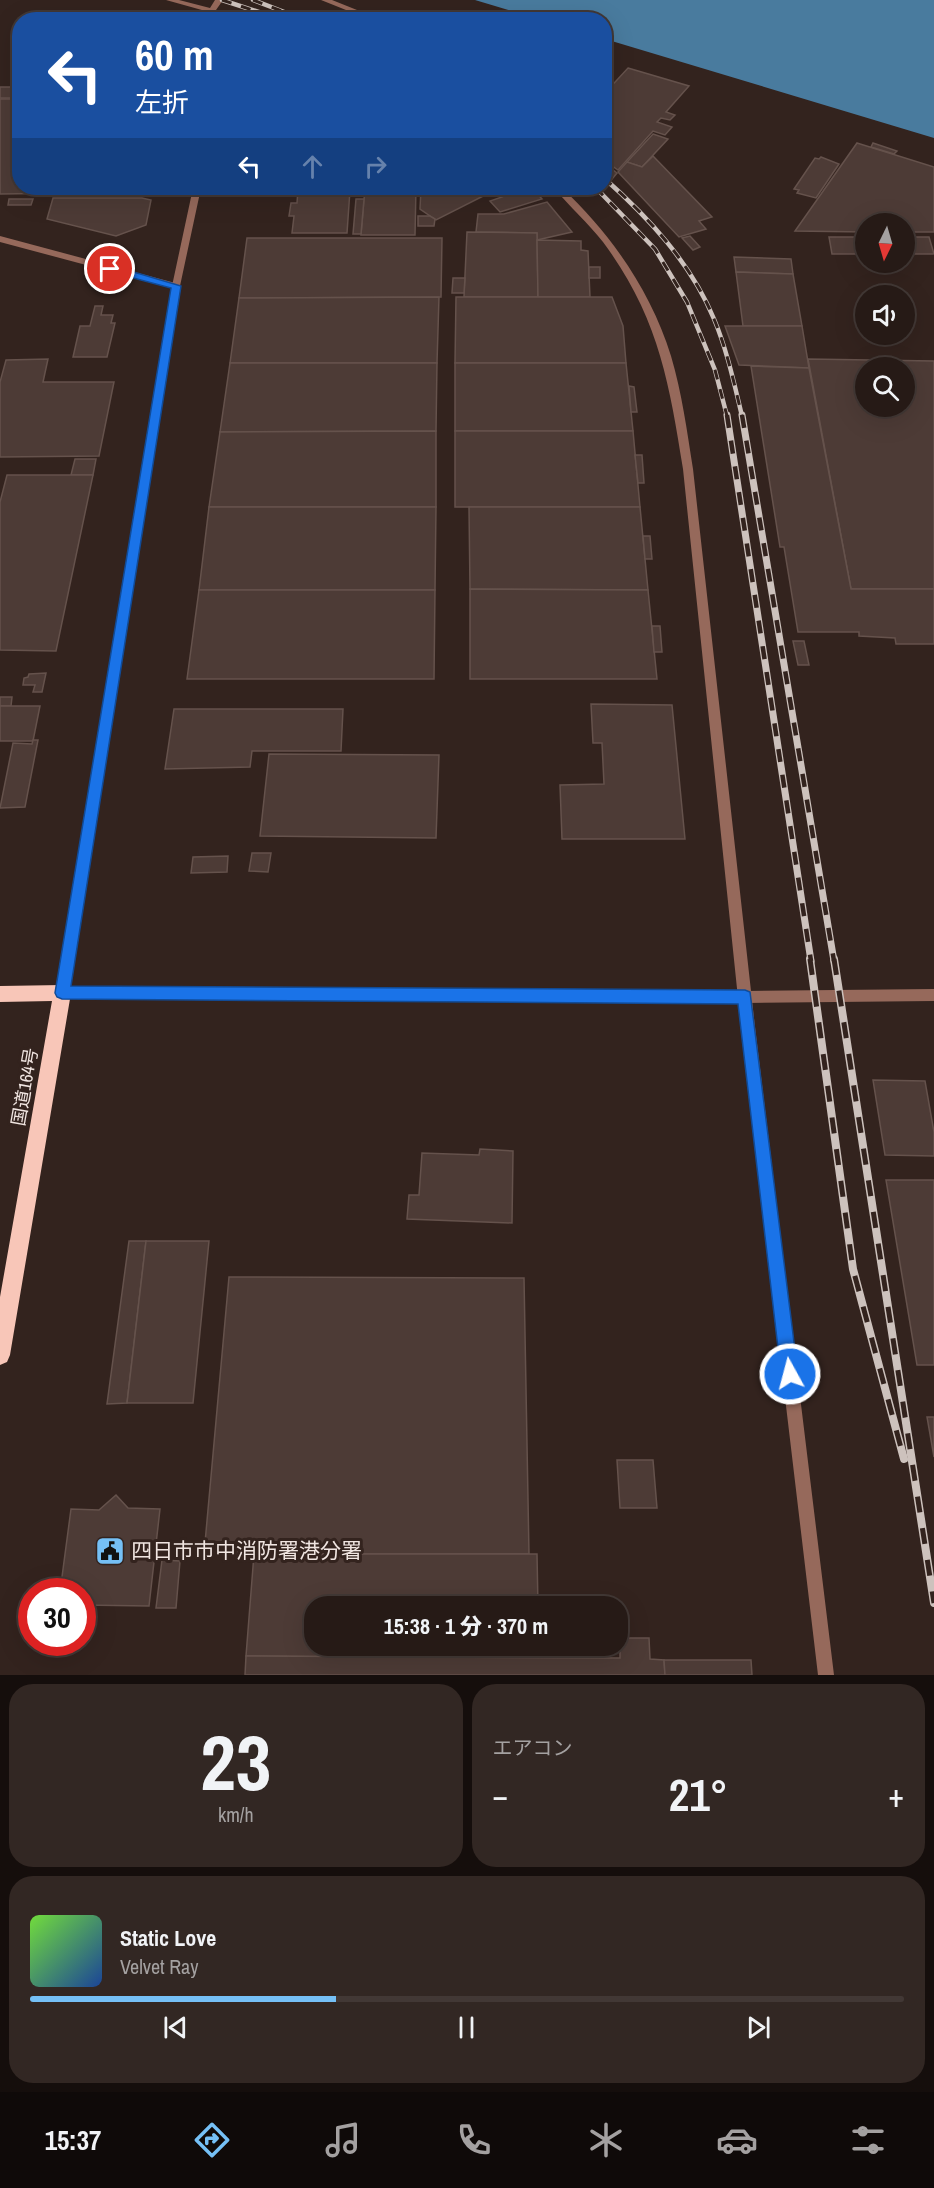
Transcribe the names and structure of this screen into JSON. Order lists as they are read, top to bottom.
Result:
{
  "streets": {
    "highway": ["国道164号"]
  },
  "places": {
    "public building": ["四日市市中消防署港分署"]
  },
  "north": "bottom",
  "page": {
    "turn": ["60 m", "左折"],
    "limit": "30",
    "trip": "15:38 · 1 分 · 370 m",
    "tile": [
      ["23", "km/h"],
      "エアコン"
    ],
    "heat": ["−", "21°", "+"],
    "song": ["Static Love", "Velvet Ray"],
    "tabs": "15:37"
  }
}
